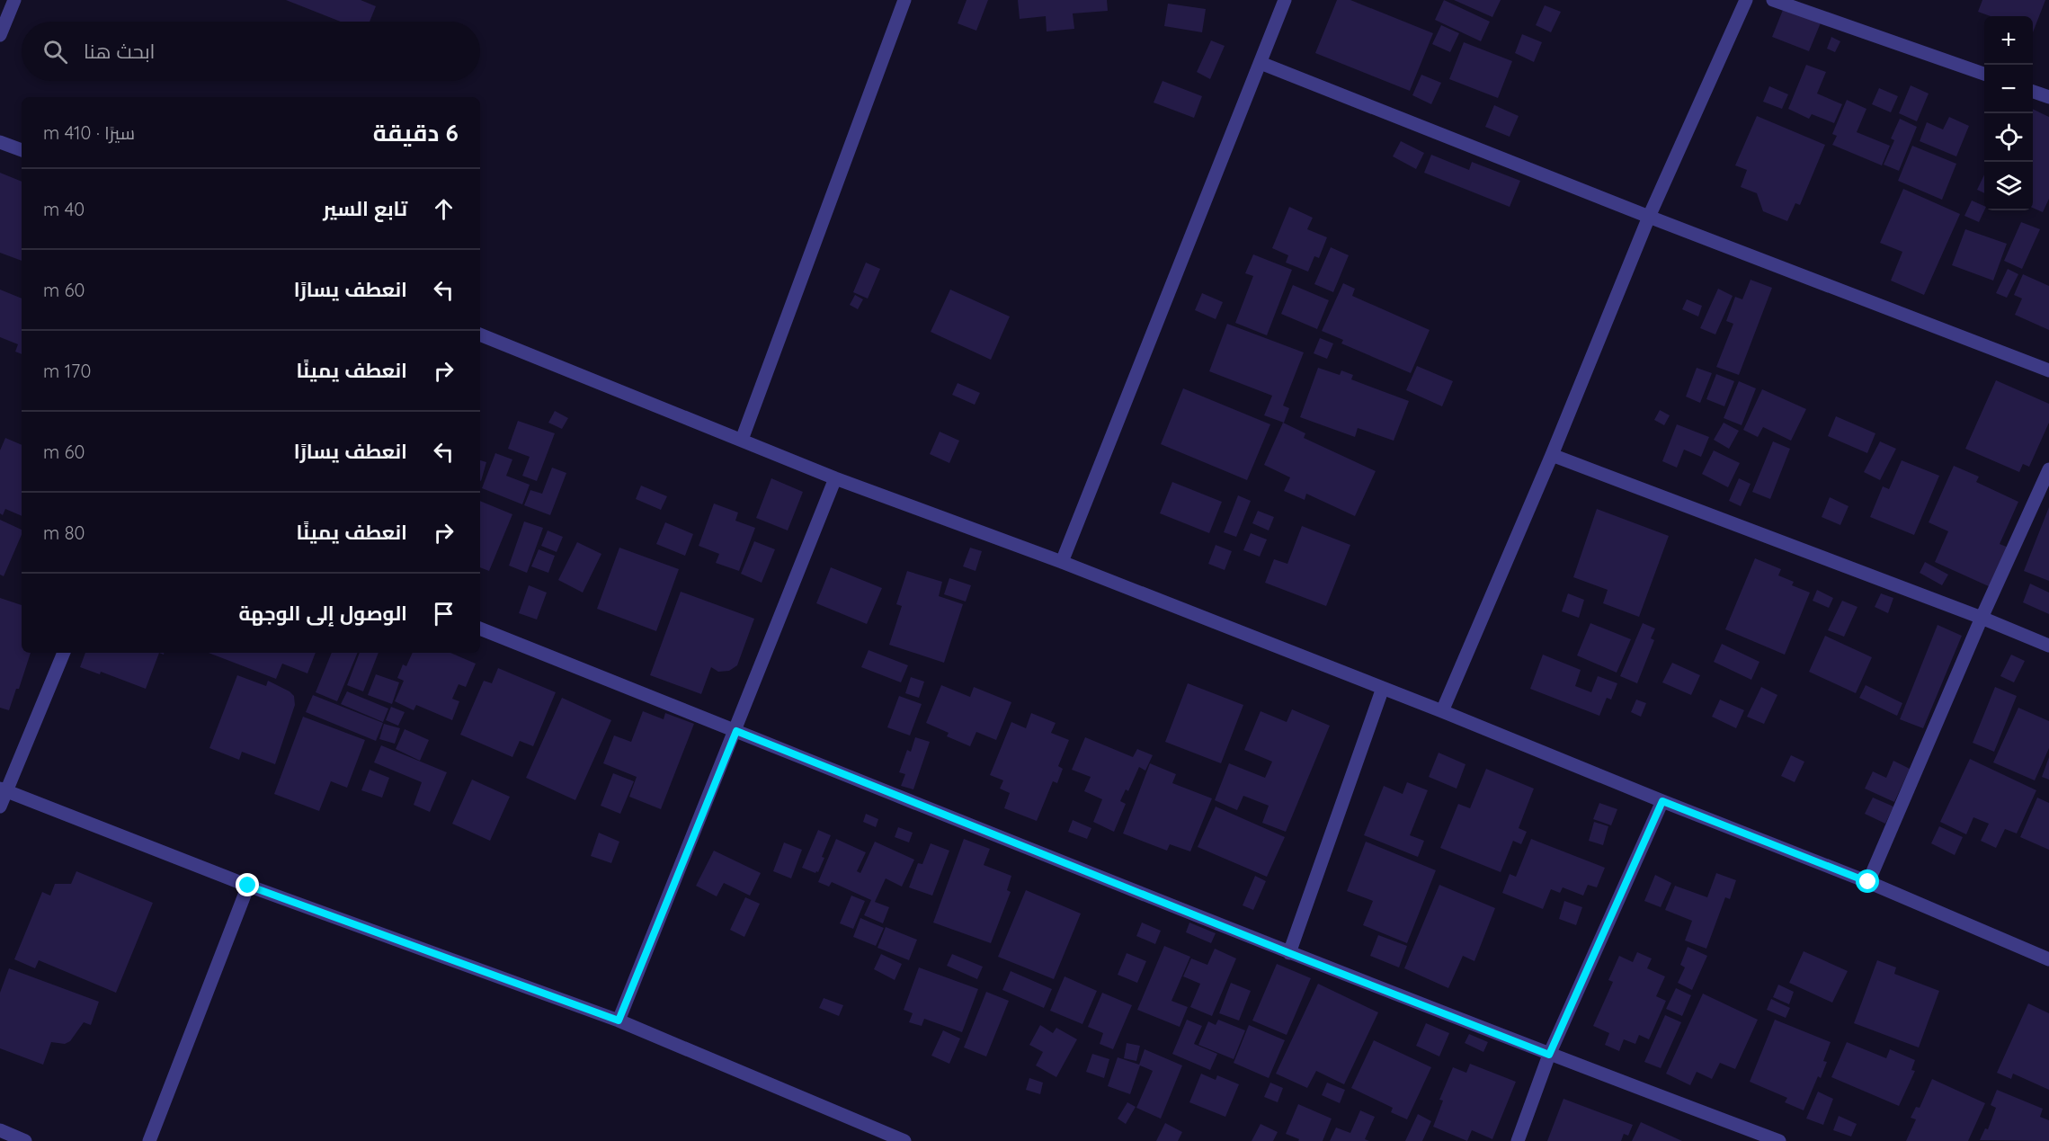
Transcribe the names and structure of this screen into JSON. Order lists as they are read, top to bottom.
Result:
{
  "page": {
    "map_buttons": ["+", "−"],
    "search": "ابحث هنا",
    "heading": ["6 دقيقة", "سيرًا · 410 m"],
    "list": [
      ["تابع السير", "40 m"],
      ["انعطف يسارًا", "60 m"],
      ["انعطف يمينًا", "170 m"],
      ["انعطف يسارًا", "60 m"],
      ["انعطف يمينًا", "80 m"],
      "الوصول إلى الوجهة"
    ]
  }
}
